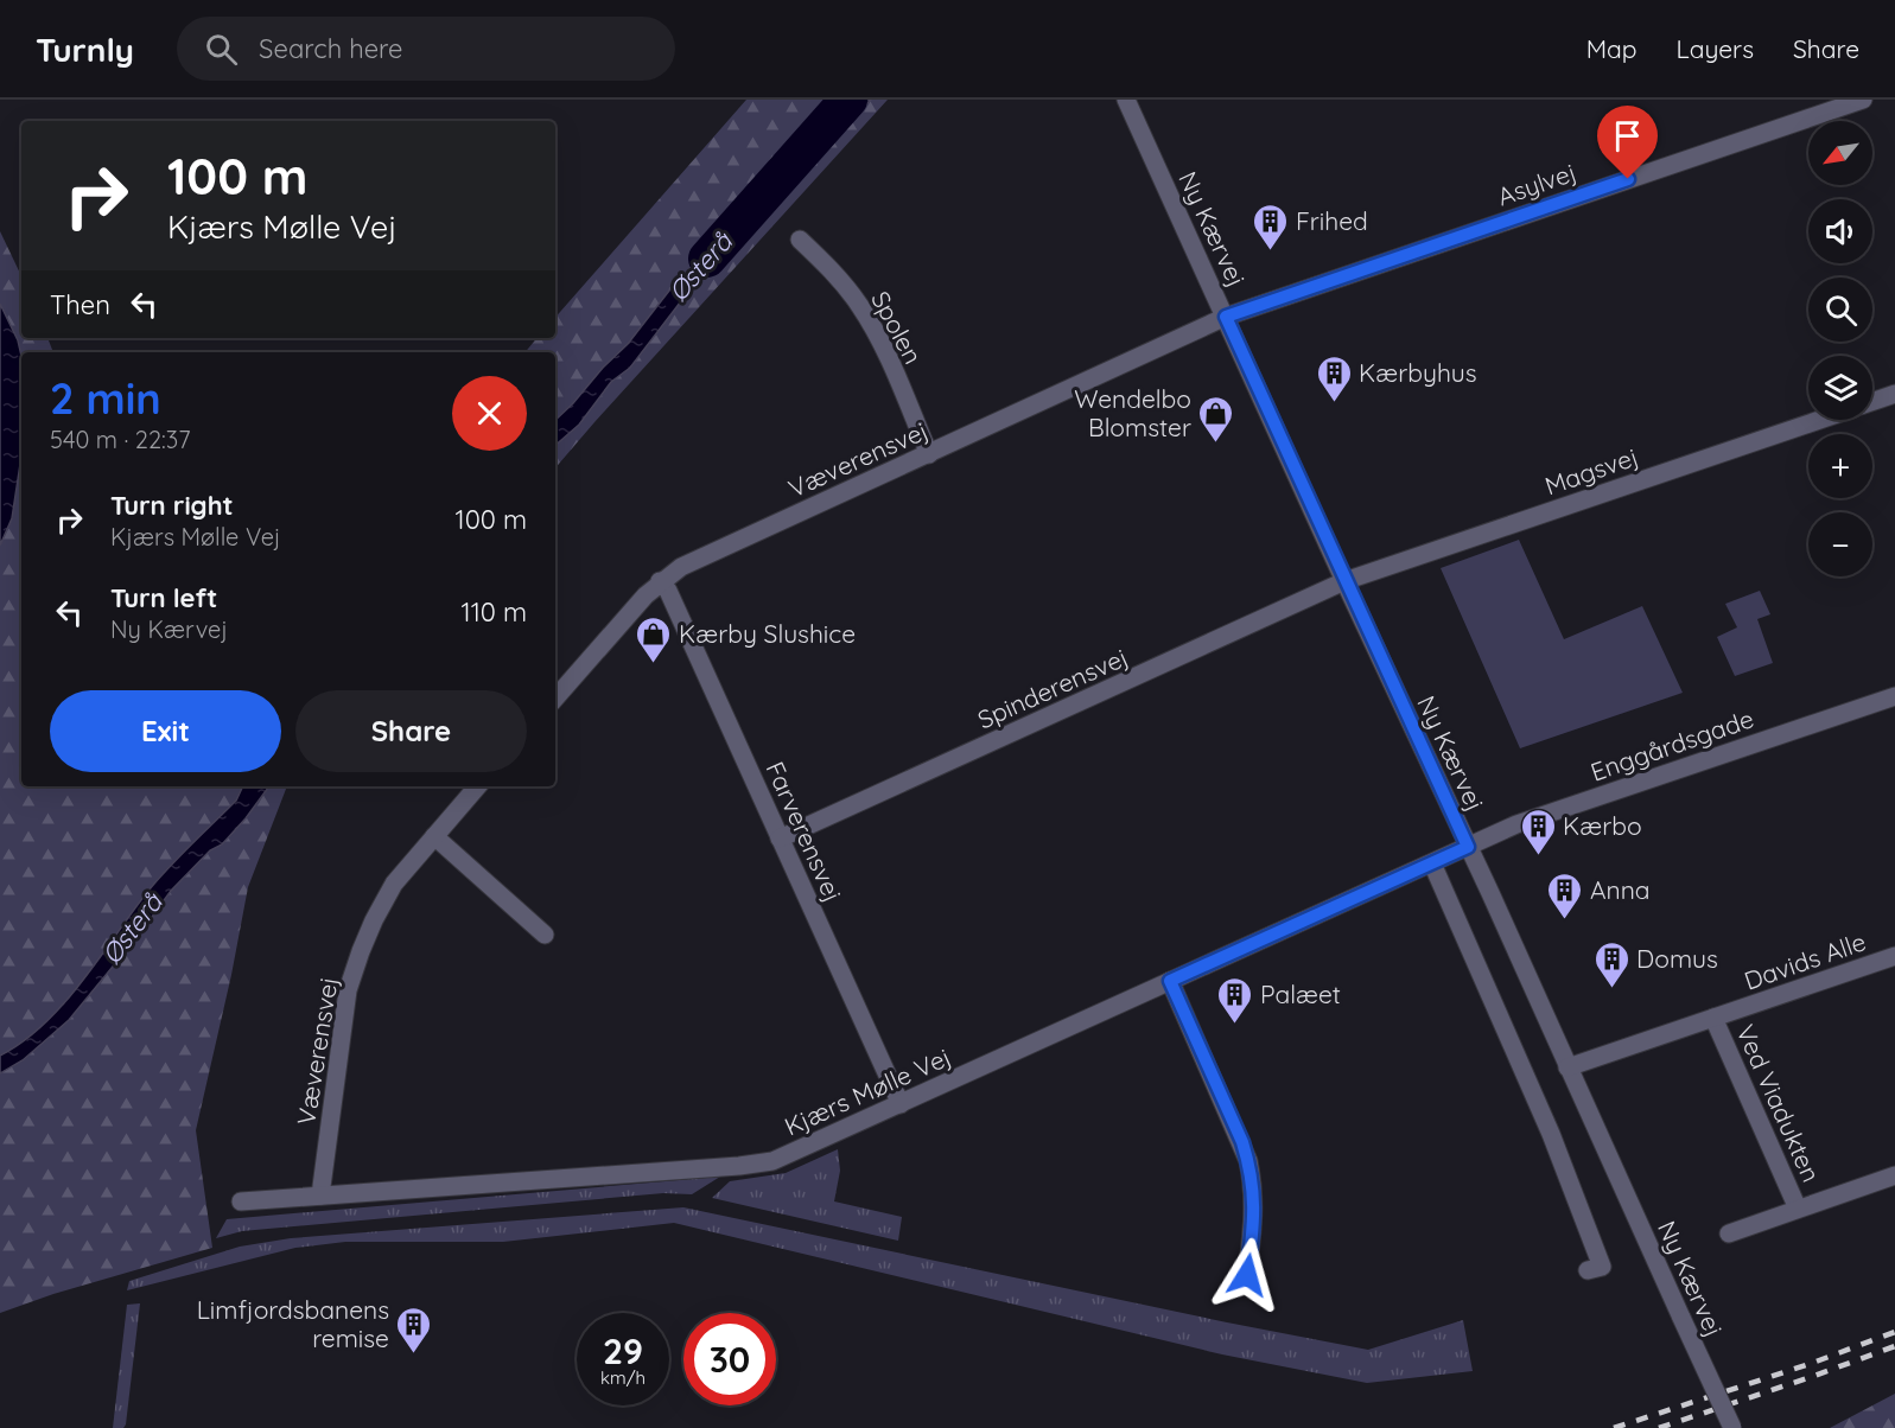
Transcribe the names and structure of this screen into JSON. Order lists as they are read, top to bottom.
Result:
{
  "streets": {
    "street": [
      "Asylvej",
      "Ny Kærvej",
      "Spolen",
      "Væverensvej",
      "Magsvej",
      "Spinderensvej",
      "Enggårdsgade",
      "Farverensvej",
      "Davids Alle",
      "Kjærs Mølle Vej",
      "Ved Viadukten"
    ]
  },
  "crossings": [
    ["Asylvej", "Ny Kærvej"],
    ["Asylvej", "Væverensvej"],
    ["Ny Kærvej", "Væverensvej"],
    ["Ny Kærvej", "Magsvej"],
    ["Ny Kærvej", "Spinderensvej"],
    ["Ny Kærvej", "Enggårdsgade"],
    ["Ny Kærvej", "Davids Alle"],
    ["Ny Kærvej", "Kjærs Mølle Vej"],
    ["Spolen", "Væverensvej"],
    ["Væverensvej", "Farverensvej"],
    ["Væverensvej", "Kjærs Mølle Vej"],
    ["Magsvej", "Spinderensvej"],
    ["Spinderensvej", "Farverensvej"],
    ["Enggårdsgade", "Kjærs Mølle Vej"],
    ["Farverensvej", "Kjærs Mølle Vej"],
    ["Davids Alle", "Ved Viadukten"]
  ],
  "water": ["Østerå"],
  "places": {
    "building": [
      "Frihed",
      "Kærbyhus",
      "Kærbo",
      "Anna",
      "Domus",
      "Palæet",
      "Limfjordsbanens remise"
    ],
    "shop": ["Wendelbo Blomster", "Kærby Slushice"]
  },
  "north": "bottom left",
  "page": {
    "header": "Turnly",
    "search": "Search here",
    "nav": ["Map", "Layers", "Share"],
    "map_buttons": ["+", "−"],
    "turn": ["100 m", "Kjærs Mølle Vej"],
    "then": "Then",
    "heading": ["2 min", "540 m · 22:37"],
    "list": [
      {
        "name": "Turn right",
        "note": "Kjærs Mølle Vej",
        "value": "100 m"
      },
      {
        "name": "Turn left",
        "note": "Ny Kærvej",
        "value": "110 m"
      }
    ],
    "buttons": ["Exit", "Share"],
    "speed": "29 km/h",
    "limit": "30"
  }
}
